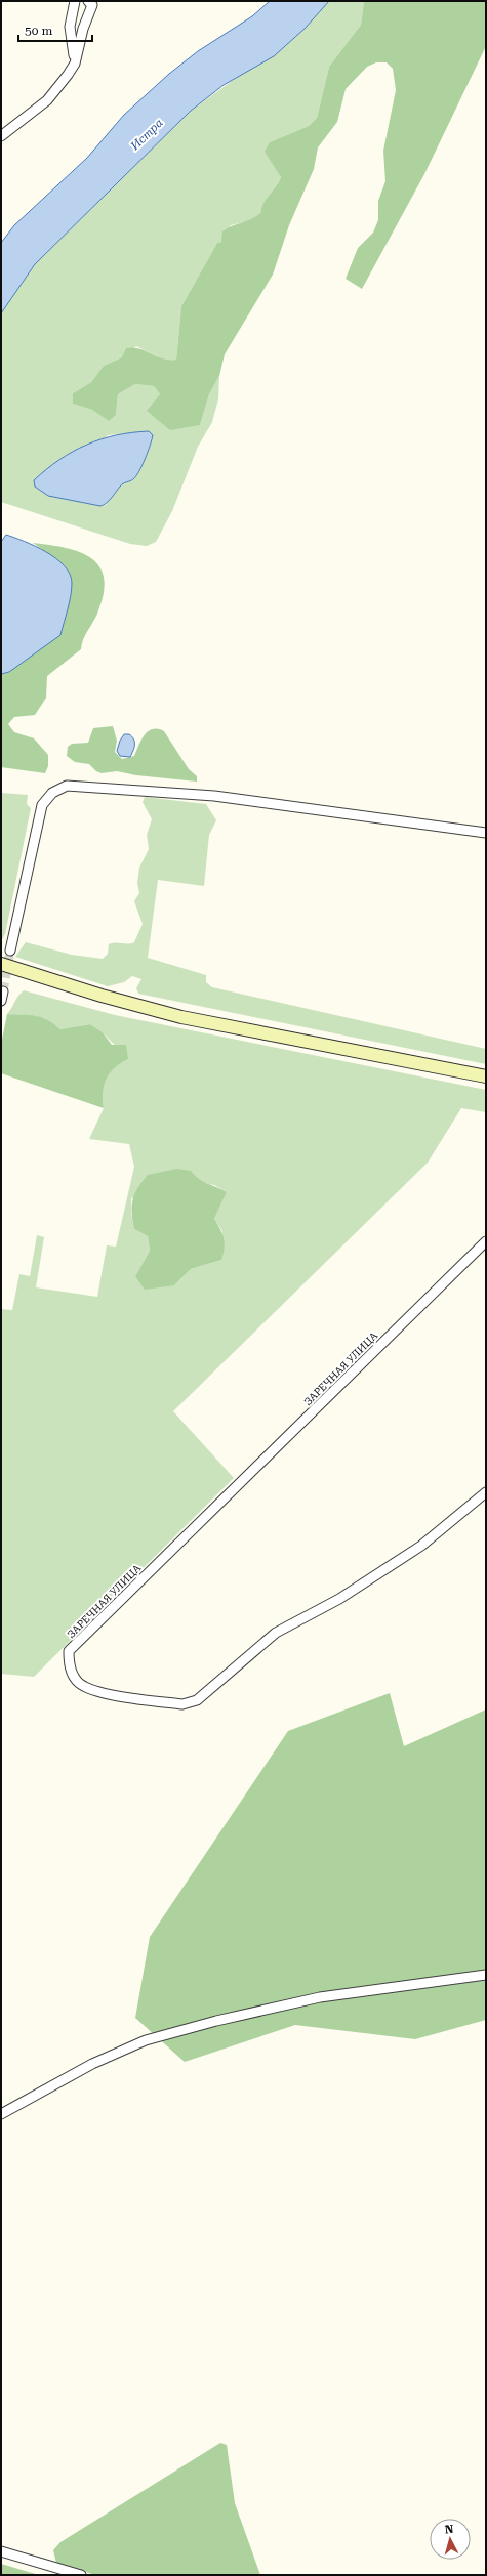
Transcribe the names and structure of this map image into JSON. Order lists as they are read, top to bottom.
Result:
{
  "streets": {
    "street": ["ЗАРЕЧНАЯ УЛИЦА"]
  },
  "water": ["Истра"],
  "scale_bar": "50 m",
  "north": "top"
}
